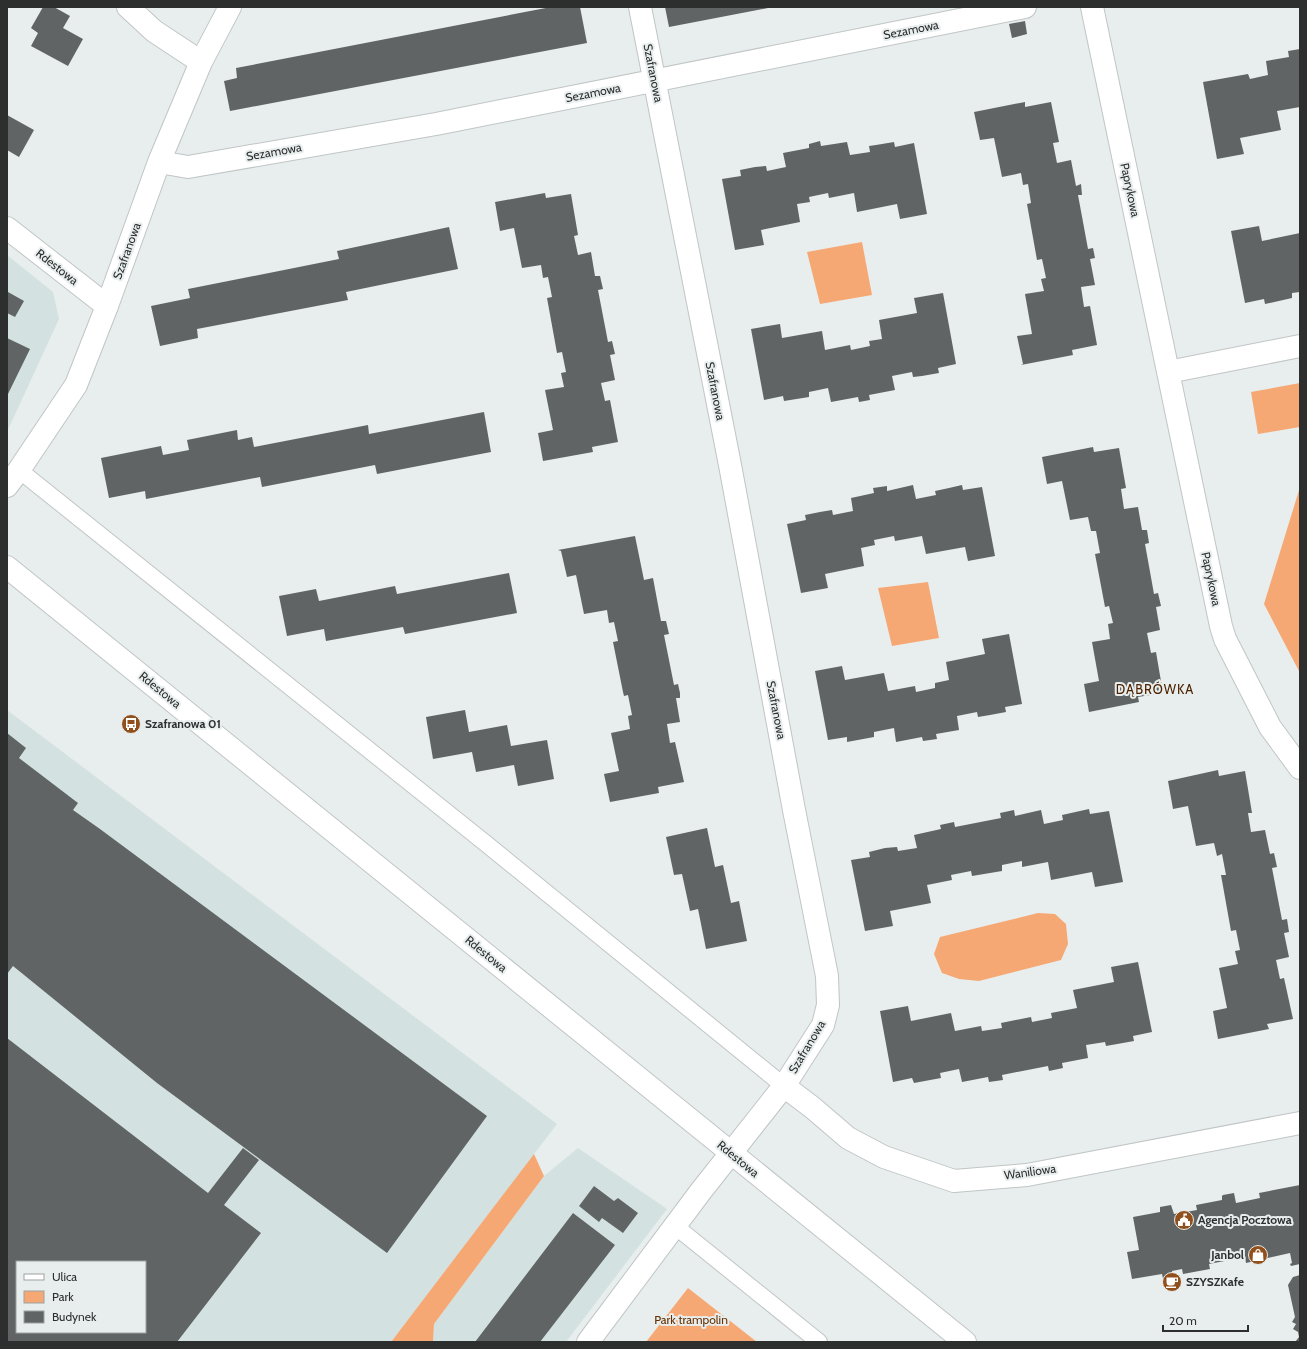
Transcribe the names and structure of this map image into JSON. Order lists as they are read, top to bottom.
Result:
{
  "streets": {
    "street": [
      "Sezamowa",
      "Szafranowa",
      "Paprykowa",
      "Rdestowa",
      "Waniliowa"
    ]
  },
  "crossings": [
    ["Sezamowa", "Szafranowa"],
    ["Szafranowa", "Rdestowa"],
    ["Szafranowa", "Waniliowa"]
  ],
  "districts": ["DĄBRÓWKA"],
  "parks": ["Park trampolin"],
  "places": {
    "bus stop": ["Szafranowa 01"],
    "public building": ["Agencja Pocztowa"],
    "shop": ["Janbol"],
    "cafe": ["SZYSZKafe"]
  },
  "legend": ["Ulica", "Park", "Budynek"],
  "scale_bar": "20 m"
}
